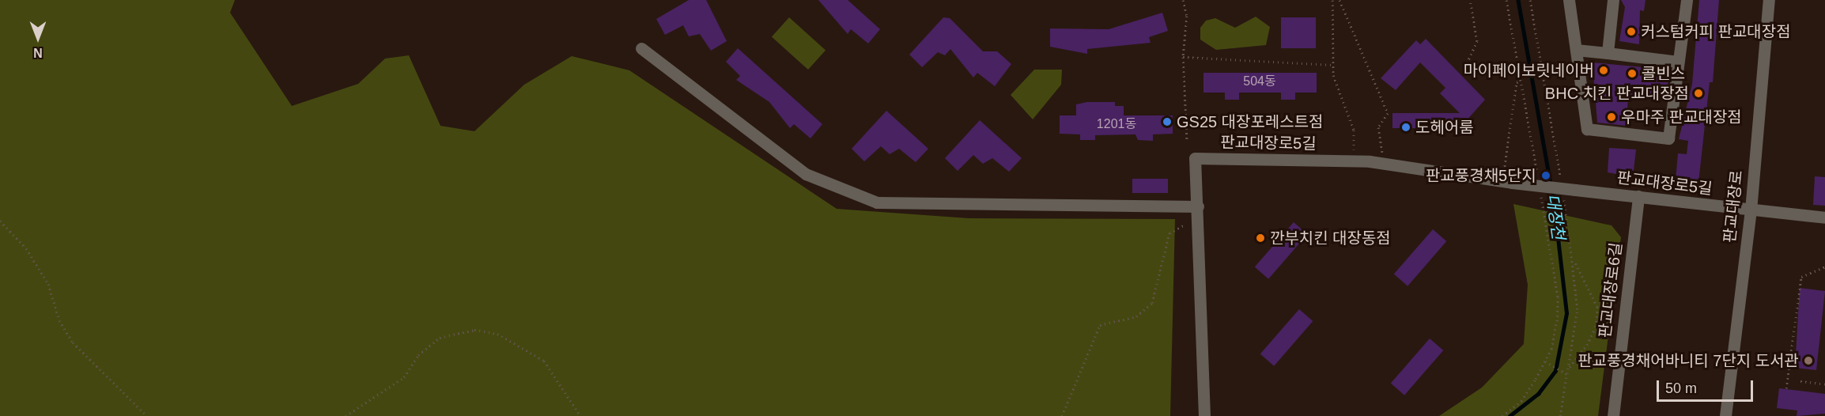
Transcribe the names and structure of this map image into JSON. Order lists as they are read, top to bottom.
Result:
{
  "streets": {
    "street": ["판교대장로5길", "판교대장로", "판교대장로6길"]
  },
  "crossings": [
    ["판교대장로5길", "판교대장로"],
    ["판교대장로5길", "판교대장로6길"]
  ],
  "water": ["대장천"],
  "places": [
    "커스텀커피 판교대장점",
    "마이페이보릿네이버",
    "콜빈스",
    "BHC 치킨 판교대장점",
    "우마주 판교대장점",
    "GS25 대장포레스트점",
    "도헤어룸",
    "판교풍경채5단지",
    "깐부치킨 대장동점",
    "판교풍경채어바니티 7단지 도서관"
  ],
  "house_numbers": ["504동", "1201동"],
  "scale_bar": "50 m",
  "north": "bottom"
}
